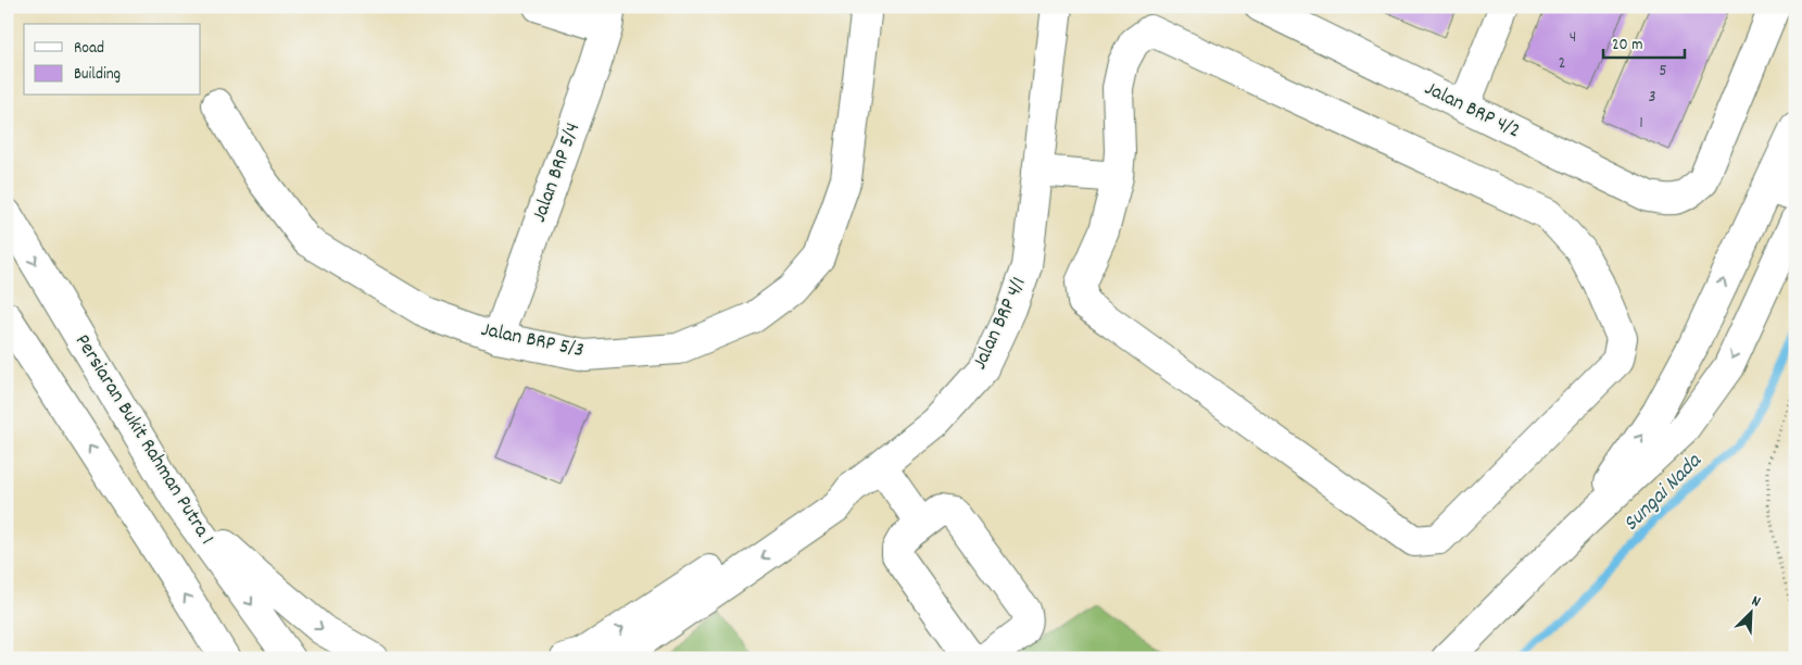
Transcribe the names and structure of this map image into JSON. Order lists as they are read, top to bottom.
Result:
{
  "streets": {
    "street": [
      "Jalan BRP 4/2",
      "Jalan BRP 5/4",
      "Jalan BRP 4/1",
      "Jalan BRP 5/3",
      "Persiaran Bukit Rahman Putra 1"
    ]
  },
  "crossings": [
    ["Jalan BRP 5/4", "Jalan BRP 5/3"]
  ],
  "water": ["Sungai Nada"],
  "house_numbers": [
    "4",
    "2",
    "5",
    "3",
    "1"
  ],
  "legend": ["Road", "Building"],
  "scale_bar": "20 m",
  "north": "top right"
}
